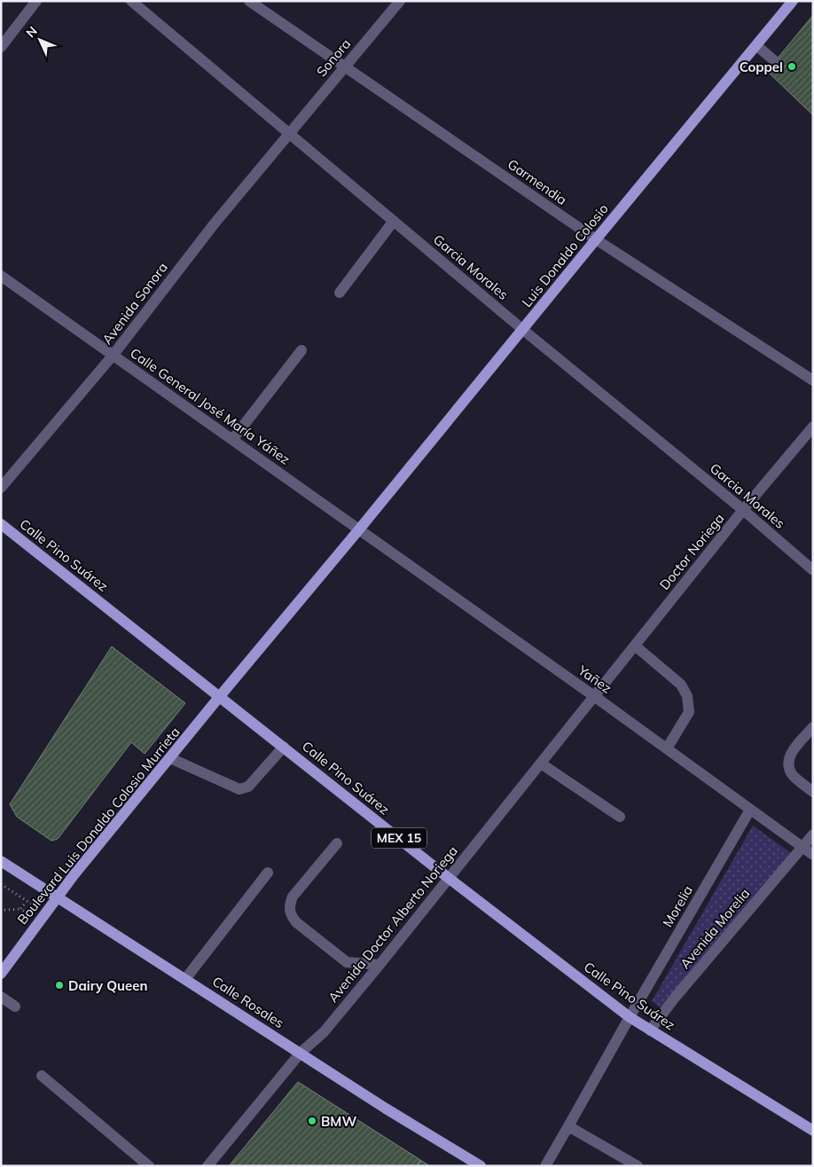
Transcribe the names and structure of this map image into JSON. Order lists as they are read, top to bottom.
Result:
{
  "streets": {
    "main road": [
      "Luis Donaldo Colosio",
      "Calle Pino Suárez",
      "Boulevard Luis Donaldo Colosio Murrieta",
      "MEX 15",
      "Calle Rosales"
    ],
    "street": [
      "Sonora",
      "Garmendia",
      "Garcia Morales",
      "Avenida Sonora",
      "Calle General José María Yáñez",
      "Doctor Noriega",
      "Yañez",
      "Morelia",
      "Avenida Doctor Alberto Noriega",
      "Avenida Morelia"
    ]
  },
  "crossings": [
    ["Sonora", "Garmendia"],
    ["Sonora", "Garcia Morales"],
    ["Sonora", "Avenida Sonora"],
    ["Garmendia", "Luis Donaldo Colosio"],
    ["Luis Donaldo Colosio", "Garcia Morales"],
    ["Luis Donaldo Colosio", "Calle General José María Yáñez"],
    ["Luis Donaldo Colosio", "Yañez"],
    ["Luis Donaldo Colosio", "Boulevard Luis Donaldo Colosio Murrieta"],
    ["Garcia Morales", "Avenida Sonora"],
    ["Garcia Morales", "Doctor Noriega"],
    ["Avenida Sonora", "Calle General José María Yáñez"],
    ["Calle General José María Yáñez", "Yañez"],
    ["Calle General José María Yáñez", "Boulevard Luis Donaldo Colosio Murrieta"],
    ["Doctor Noriega", "Yañez"],
    ["Doctor Noriega", "Avenida Doctor Alberto Noriega"],
    ["Calle Pino Suárez", "Boulevard Luis Donaldo Colosio Murrieta"],
    ["Calle Pino Suárez", "Morelia"],
    ["Calle Pino Suárez", "Avenida Doctor Alberto Noriega"],
    ["Calle Pino Suárez", "Avenida Morelia"],
    ["Yañez", "Boulevard Luis Donaldo Colosio Murrieta"],
    ["Yañez", "Morelia"],
    ["Yañez", "Avenida Doctor Alberto Noriega"],
    ["Yañez", "Avenida Morelia"],
    ["Boulevard Luis Donaldo Colosio Murrieta", "Calle Rosales"],
    ["Avenida Doctor Alberto Noriega", "Calle Rosales"]
  ],
  "places": ["Coppel", "Dairy Queen", "BMW"],
  "north": "top left"
}
